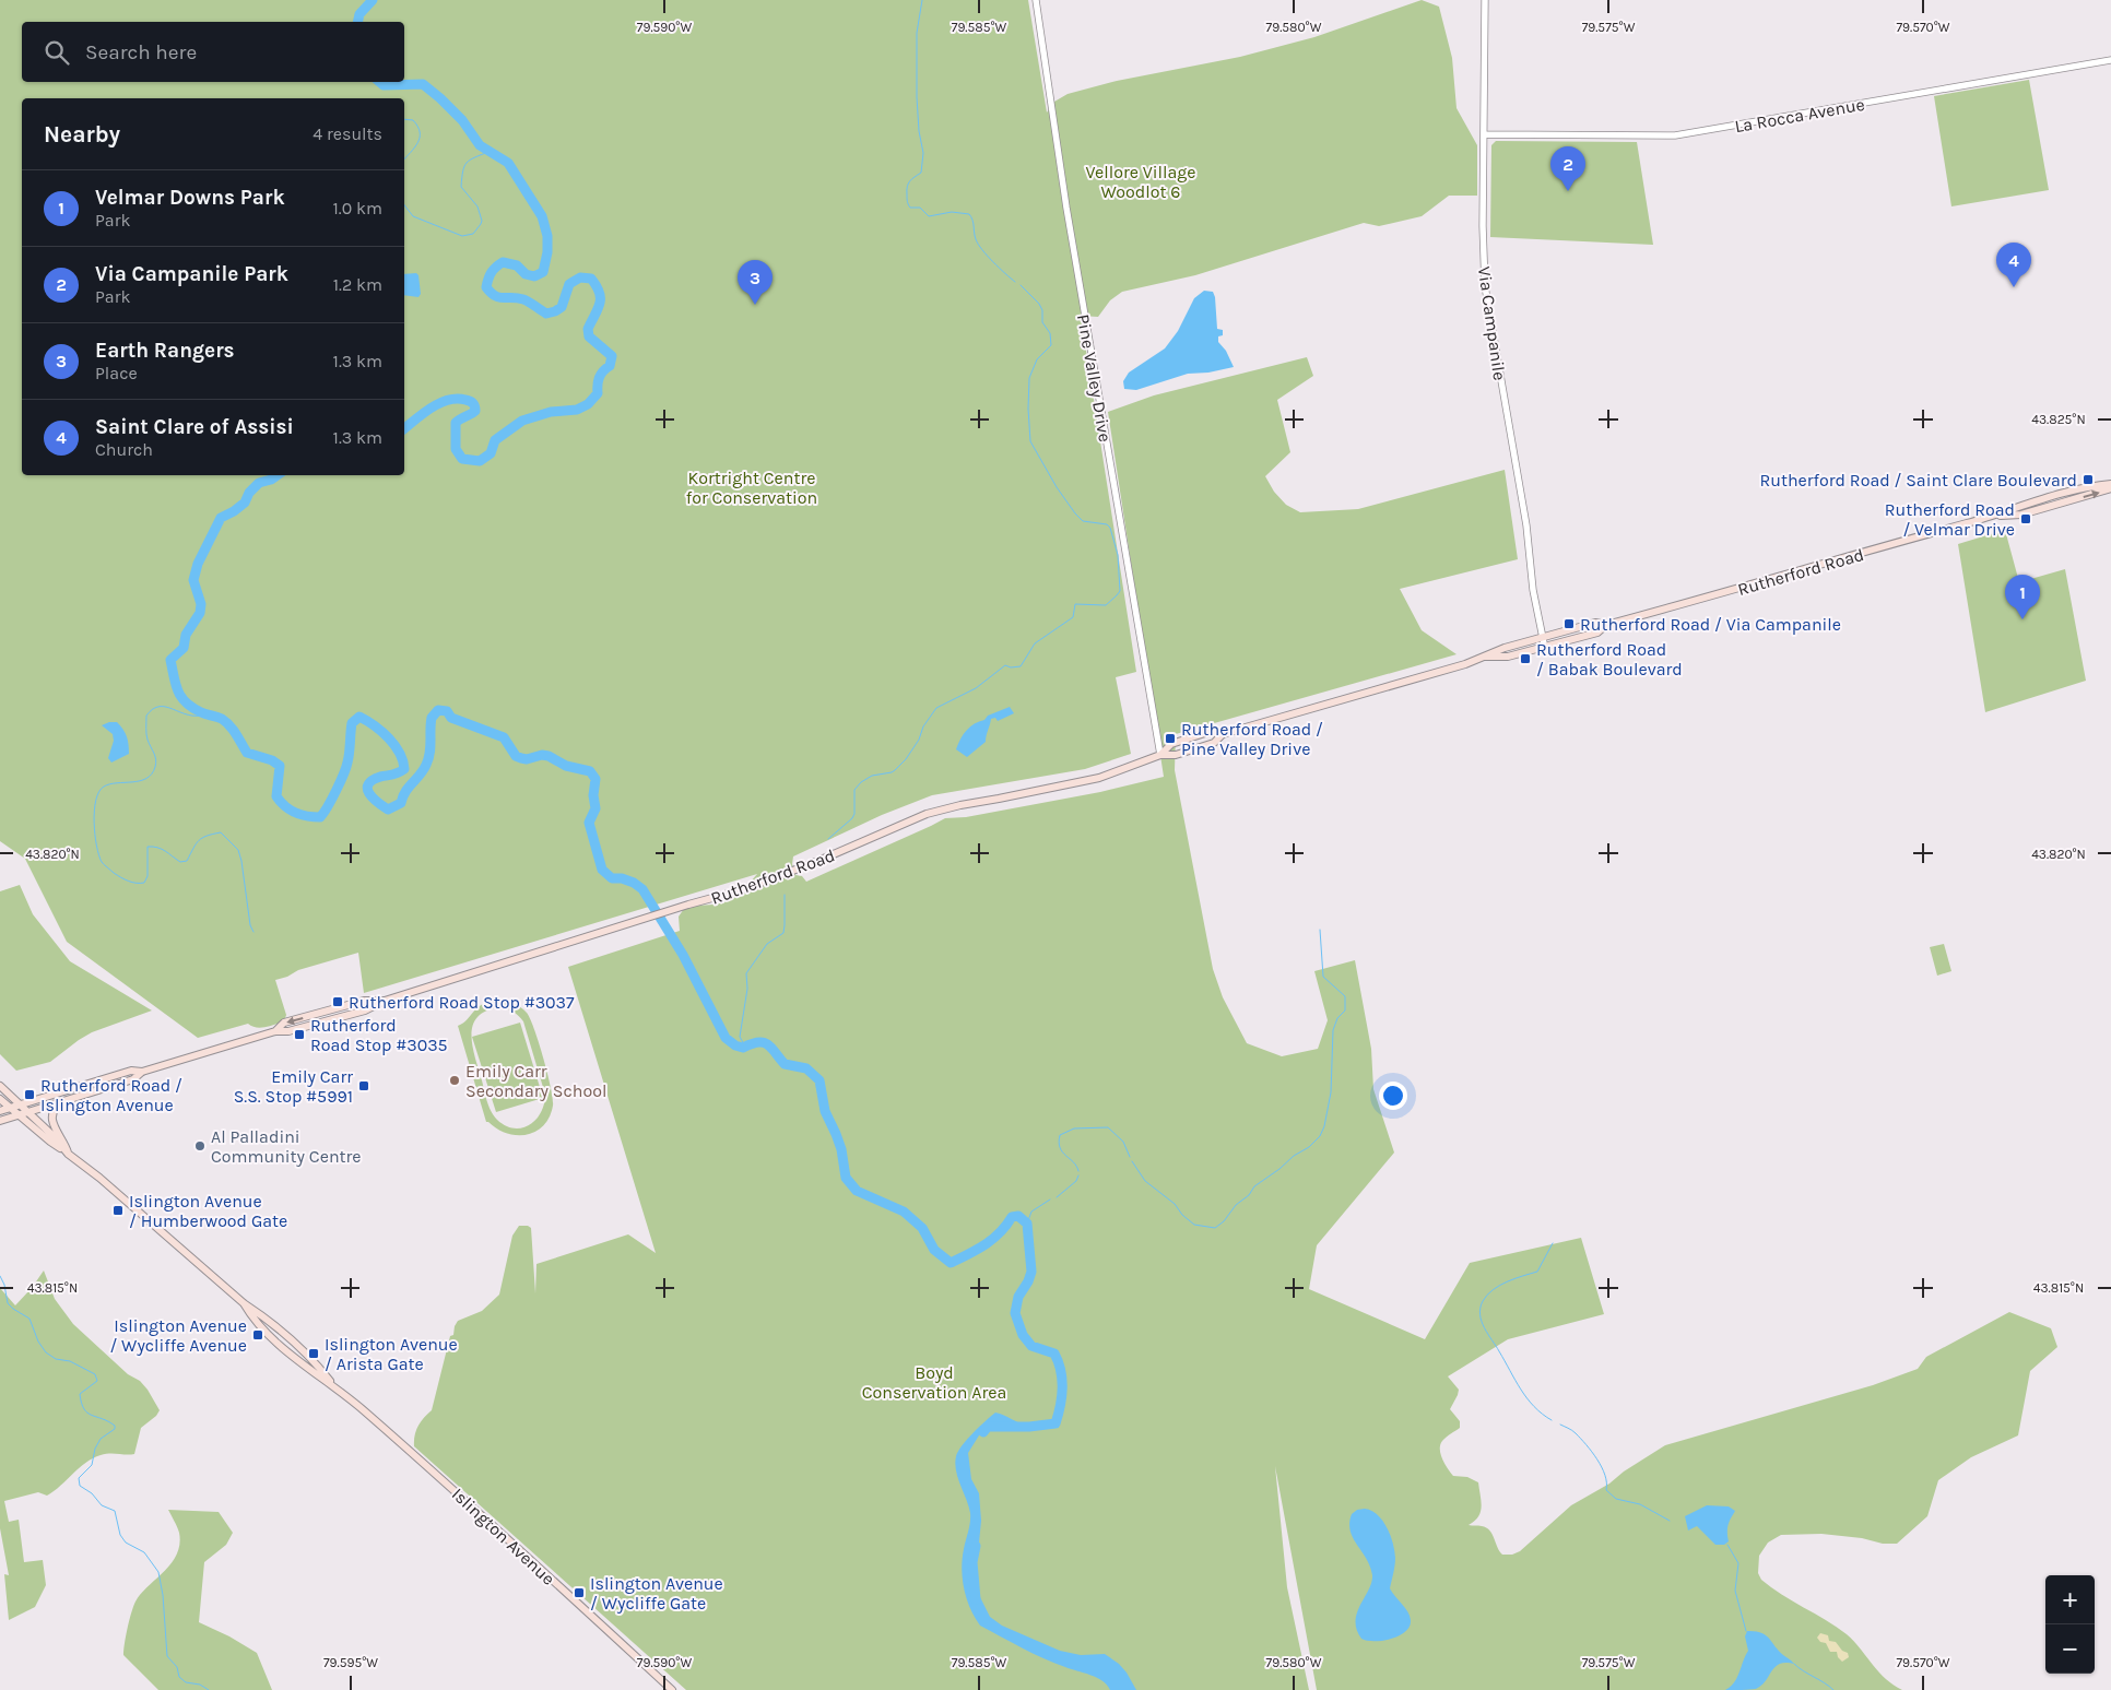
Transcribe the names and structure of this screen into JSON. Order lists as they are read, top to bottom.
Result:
{
  "streets": {
    "main road": ["Rutherford Road", "Islington Avenue"],
    "street": ["La Rocca Avenue", "Via Campanile", "Pine Valley Drive"]
  },
  "crossings": [
    ["La Rocca Avenue", "Via Campanile"],
    ["Via Campanile", "Rutherford Road"],
    ["Pine Valley Drive", "Rutherford Road"],
    ["Rutherford Road", "Islington Avenue"]
  ],
  "parks": ["Vellore Village Woodlot 6", "Kortright Centre for Conservation", "Boyd Conservation Area"],
  "places": {
    "transit": [
      "Rutherford Road / Saint Clare Boulevard",
      "Rutherford Road / Velmar Drive",
      "Rutherford Road / Via Campanile",
      "Rutherford Road / Babak Boulevard",
      "Rutherford Road / Pine Valley Drive",
      "Rutherford Road Stop #3037",
      "Rutherford Road Stop #3035",
      "Emily Carr S.S. Stop #5991",
      "Rutherford Road / Islington Avenue",
      "Islington Avenue / Humberwood Gate",
      "Islington Avenue / Wycliffe Avenue",
      "Islington Avenue / Arista Gate",
      "Islington Avenue / Wycliffe Gate"
    ],
    "other": ["Emily Carr Secondary School", "Al Palladini Community Centre"]
  },
  "page": {
    "search": "Search here",
    "heading": ["Nearby", "4 results"],
    "pins": [
      "2",
      "4",
      "3",
      "1"
    ],
    "list": [
      {
        "mark": "1",
        "name": "Velmar Downs Park",
        "note": "Park",
        "value": "1.0 km"
      },
      {
        "mark": "2",
        "name": "Via Campanile Park",
        "note": "Park",
        "value": "1.2 km"
      },
      {
        "mark": "3",
        "name": "Earth Rangers",
        "note": "Place",
        "value": "1.3 km"
      },
      {
        "mark": "4",
        "name": "Saint Clare of Assisi",
        "note": "Church",
        "value": "1.3 km"
      }
    ],
    "map_buttons": ["+", "−"]
  },
  "coordinates": [
    "79.590°W",
    "79.585°W",
    "79.580°W",
    "79.575°W",
    "79.570°W",
    "43.825°N",
    "43.820°N",
    "43.815°N",
    "79.595°W"
  ]
}
